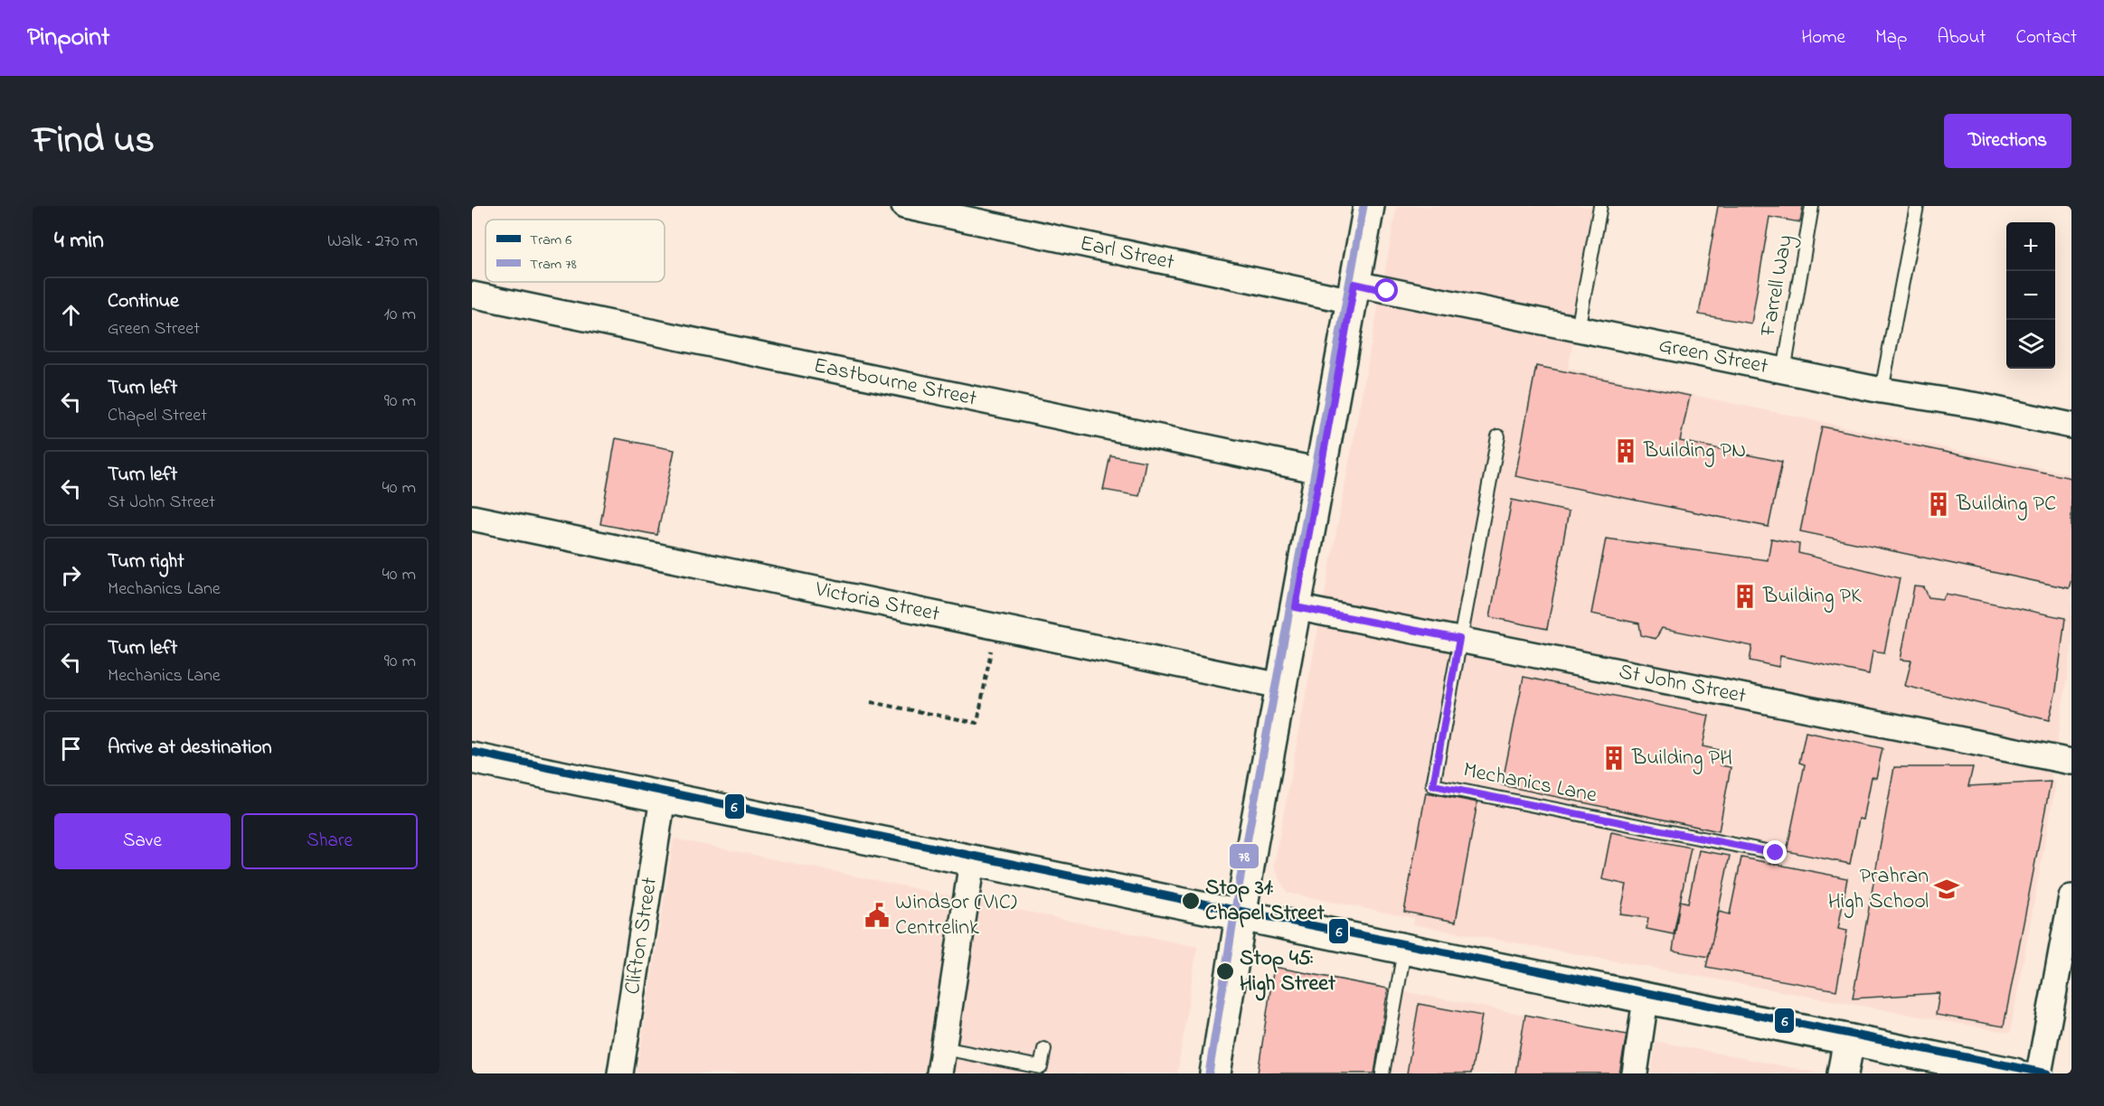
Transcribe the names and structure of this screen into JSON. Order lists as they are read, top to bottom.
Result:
{
  "streets": {
    "street": [
      "Earl Street",
      "Green Street",
      "Eastbourne Street",
      "Victoria Street",
      "St John Street",
      "Clifton Street"
    ],
    "lane": ["Farrell Way", "Mechanics Lane"]
  },
  "crossings": [
    ["Earl Street", "Green Street"],
    ["Farrell Way", "Green Street"],
    ["St John Street", "Mechanics Lane"]
  ],
  "places": {
    "building": [
      "Building PN",
      "Building PC",
      "Building PK",
      "Building PH"
    ],
    "school or university": ["Prahran High School"],
    "other": ["Stop 31: Chapel Street", "Stop 45: High Street"],
    "public building": ["Windsor (VIC) Centrelink"]
  },
  "lines": ["tram line 78", "tram line 6"],
  "legend": ["Tram 6", "Tram 78"],
  "page": {
    "header": "Pinpoint",
    "nav": [
      "Home",
      "Map",
      "About",
      "Contact"
    ],
    "title": "Find us",
    "buttons": [
      "Directions",
      ["Save", "Share"]
    ],
    "heading": ["4 min", "Walk · 270 m"],
    "map_buttons": ["+", "−"],
    "list": [
      ["Continue", "Green Street", "10 m"],
      ["Turn left", "Chapel Street", "90 m"],
      ["Turn left", "St John Street", "40 m"],
      ["Turn right", "Mechanics Lane", "40 m"],
      ["Turn left", "Mechanics Lane", "90 m"],
      "Arrive at destination"
    ]
  }
}
